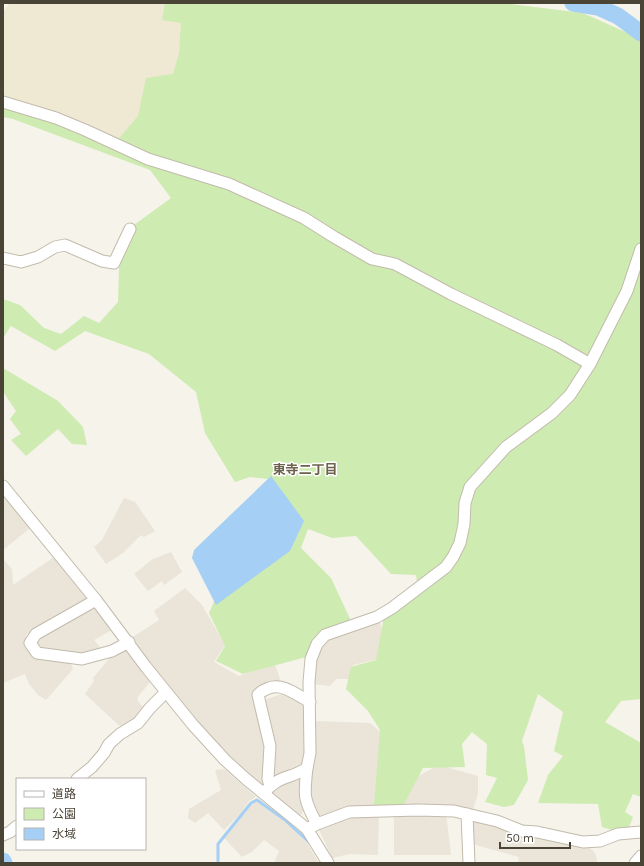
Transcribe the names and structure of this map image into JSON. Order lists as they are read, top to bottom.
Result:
{
  "districts": ["東寺二丁目"],
  "legend": ["道路", "公園", "水域"],
  "scale_bar": "50 m"
}
